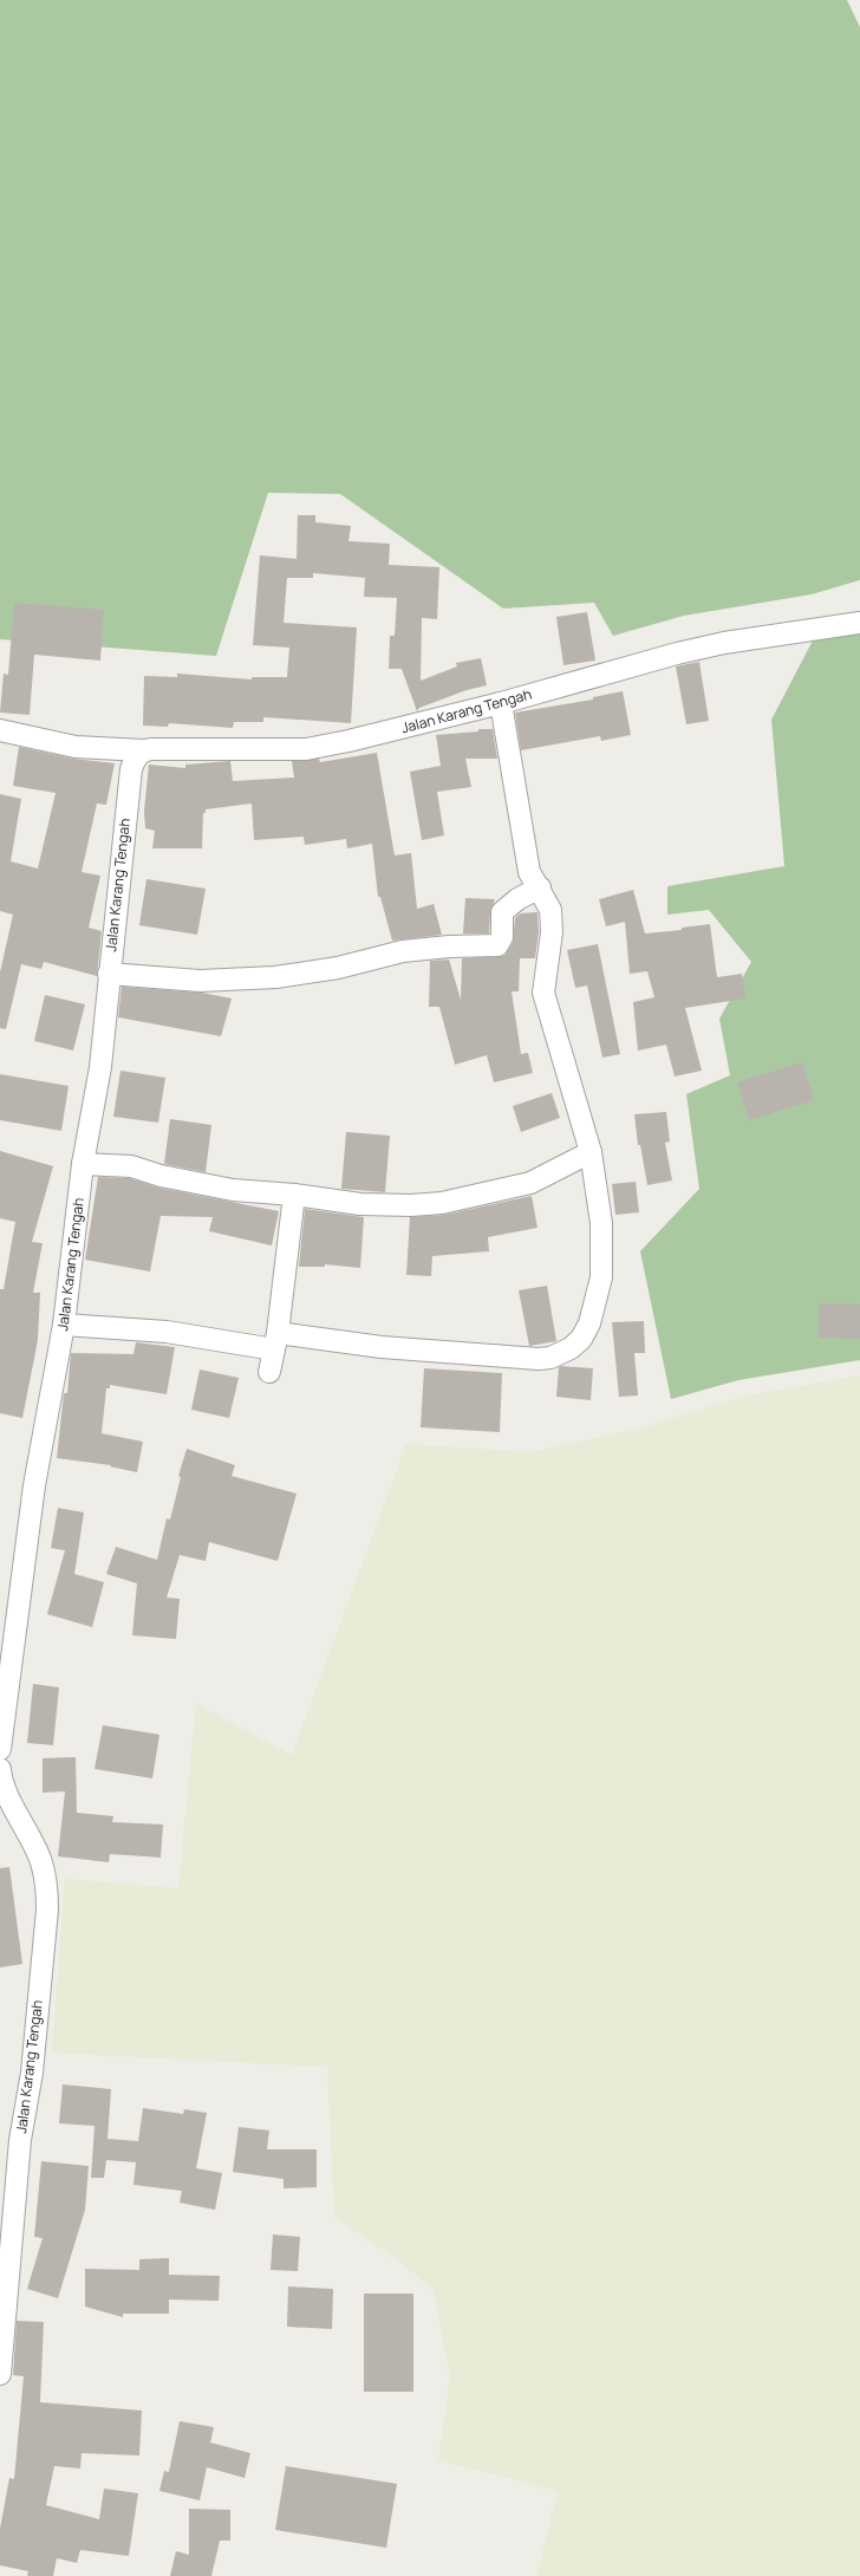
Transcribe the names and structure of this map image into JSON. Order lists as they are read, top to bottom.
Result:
{
  "streets": {
    "street": ["Jalan Karang Tengah"]
  }
}
